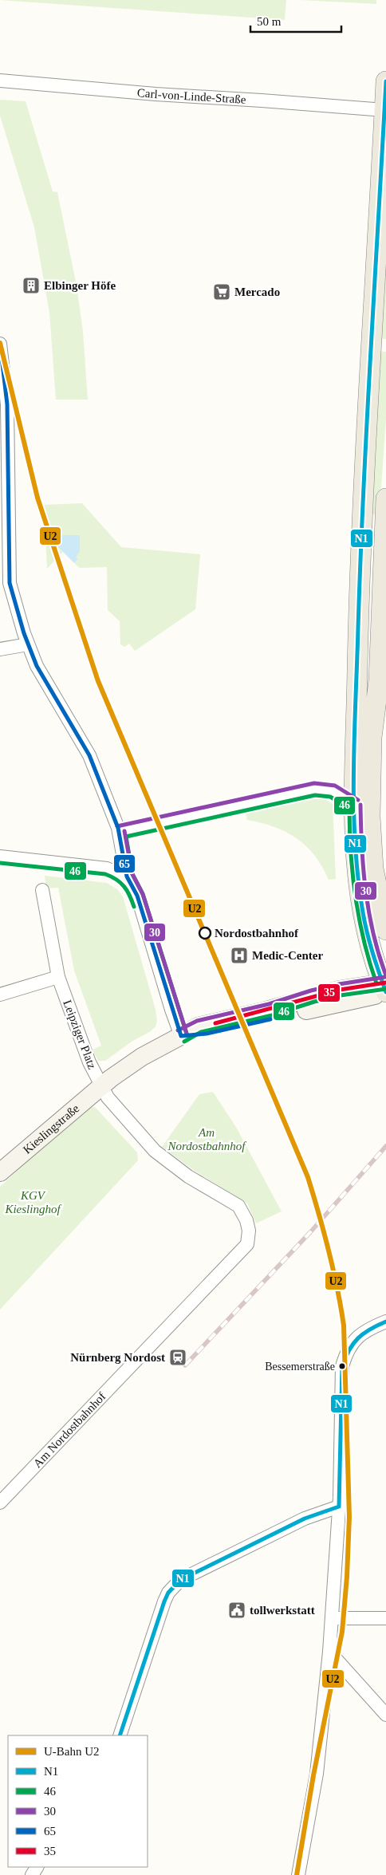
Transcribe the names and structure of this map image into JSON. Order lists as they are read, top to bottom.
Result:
{
  "streets": {
    "street": [
      "Carl-von-Linde-Straße",
      "Leipziger Platz",
      "Kieslingstraße",
      "Am Nordostbahnhof"
    ]
  },
  "crossings": [
    ["Leipziger Platz", "Kieslingstraße"],
    ["Leipziger Platz", "Am Nordostbahnhof"],
    ["Kieslingstraße", "Am Nordostbahnhof"]
  ],
  "parks": ["Am Nordostbahnhof", "KGV Kieslinghof"],
  "places": {
    "building": ["Elbinger Höfe"],
    "supermarket": ["Mercado"],
    "other": ["Nordostbahnhof", "Bessemerstraße"],
    "hospital": ["Medic-Center"],
    "station": ["Nürnberg Nordost"],
    "public building": ["tollwerkstatt"]
  },
  "lines": [
    "transit line N1",
    "metro line U2",
    "transit line 65",
    "transit line 30",
    "transit line 46",
    "transit line 35"
  ],
  "legend": [
    "U-Bahn U2",
    "N1",
    "46",
    "30",
    "65",
    "35"
  ],
  "scale_bar": "50 m"
}
